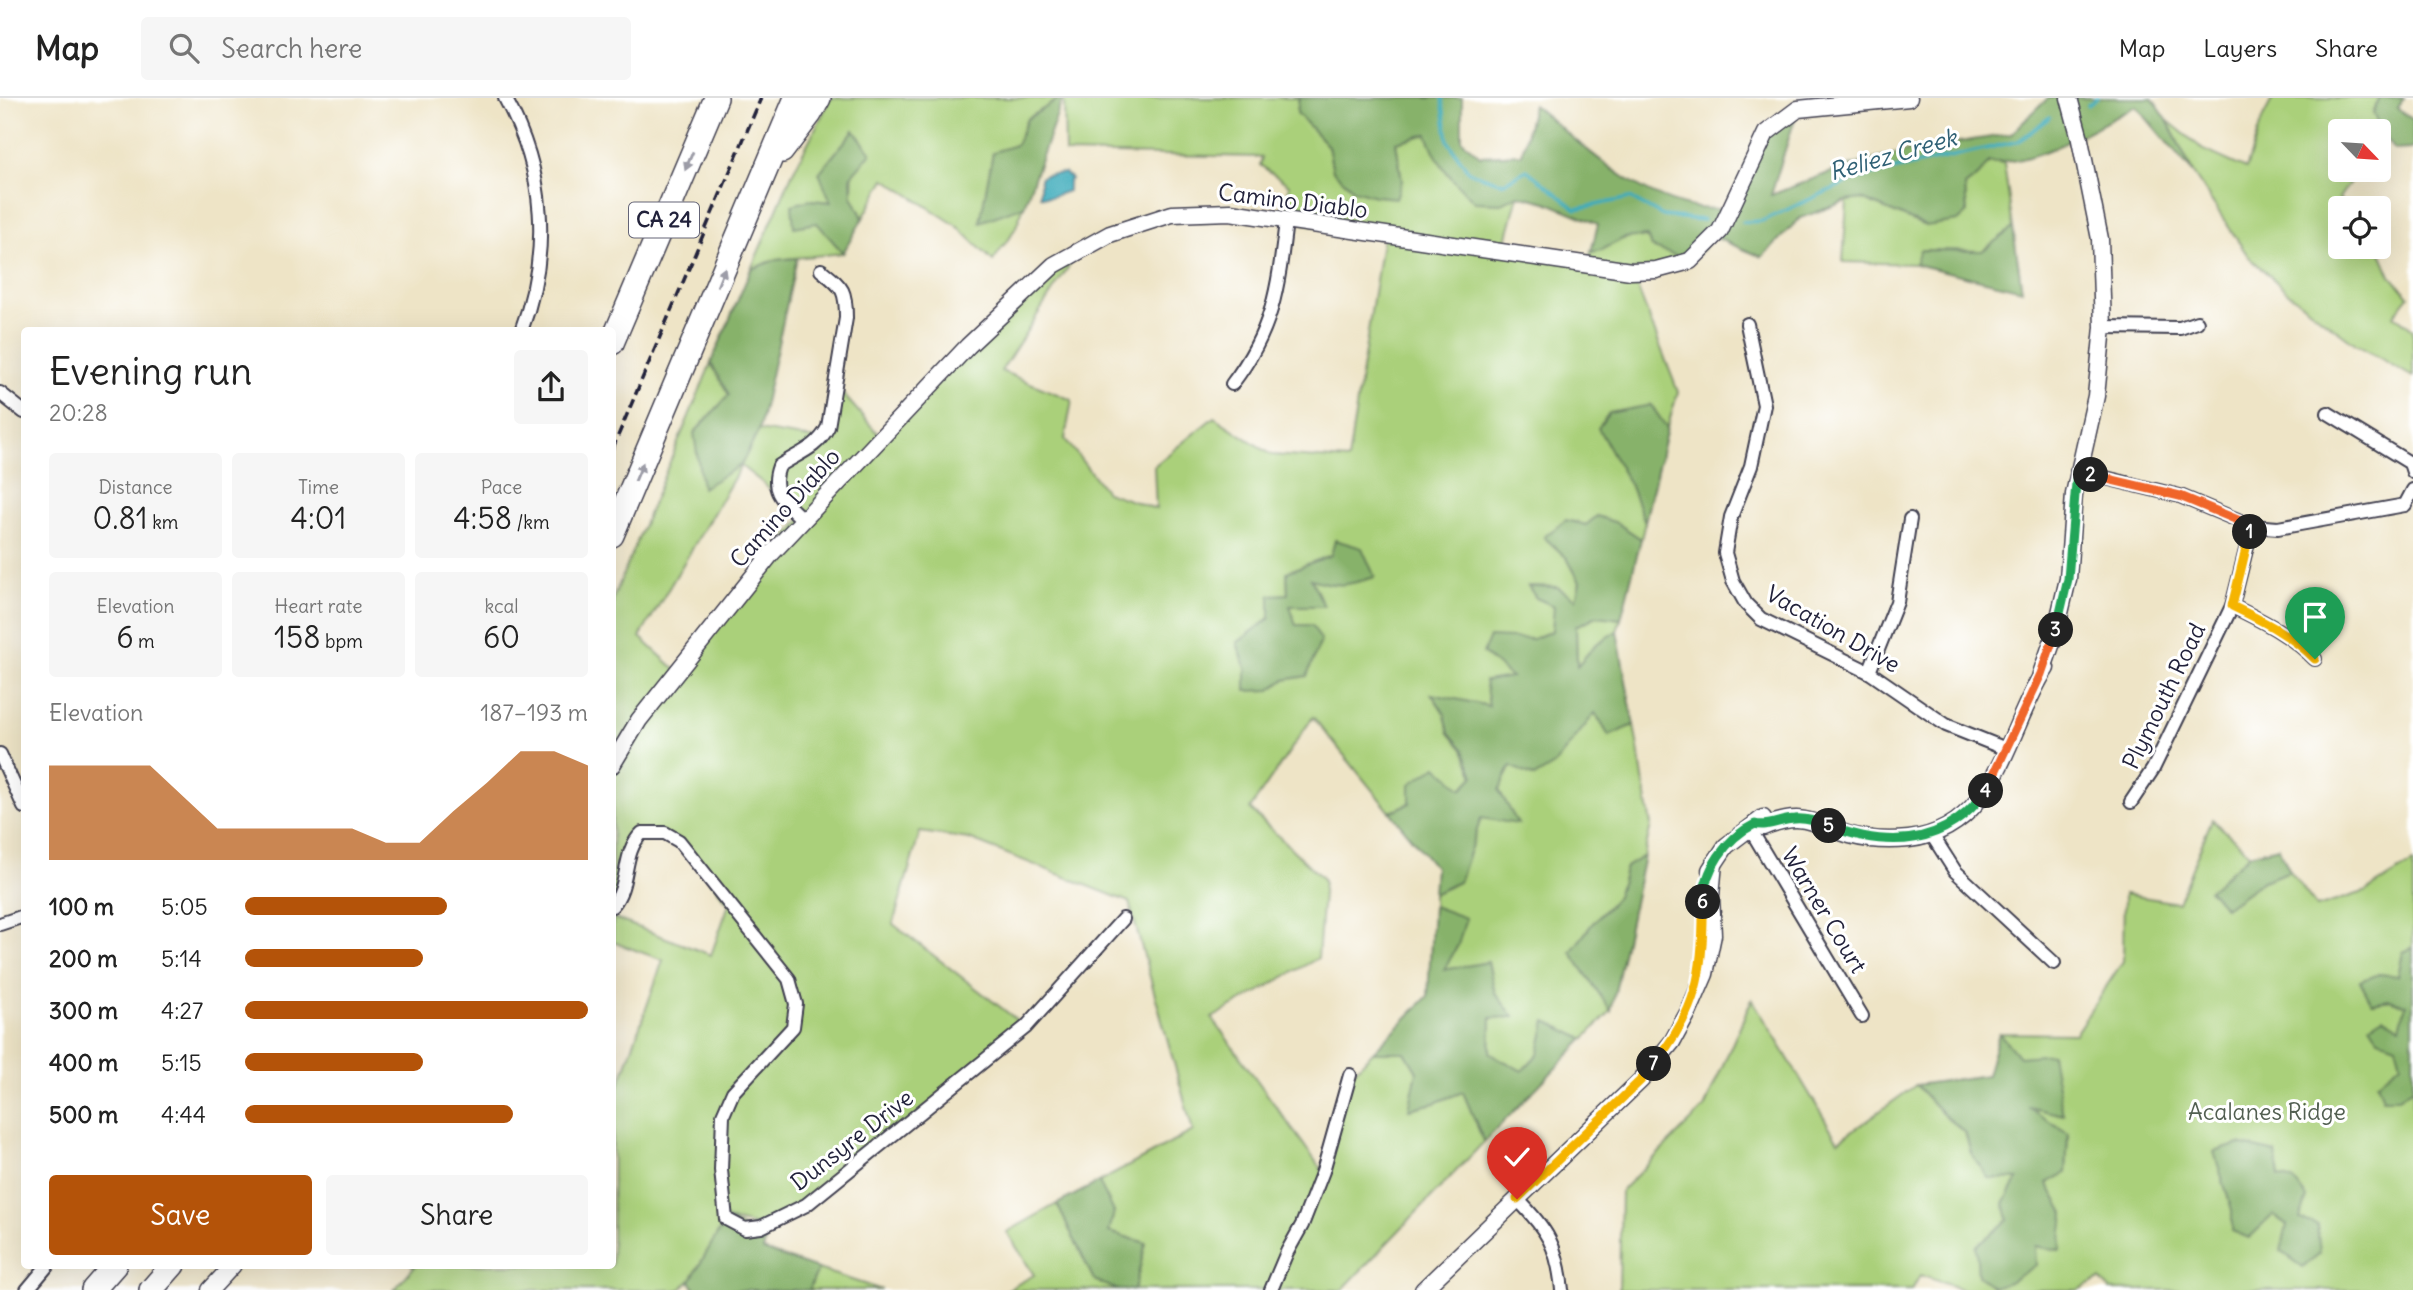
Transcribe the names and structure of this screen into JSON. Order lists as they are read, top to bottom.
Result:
{
  "streets": {
    "highway": ["CA 24"],
    "street": [
      "Camino Diablo",
      "Vacation Drive",
      "Plymouth Road",
      "Warner Court",
      "Dunsyre Drive"
    ]
  },
  "water": ["Reliez Creek"],
  "parks": ["Acalanes Ridge"],
  "north": "bottom right",
  "page": {
    "header": "Map",
    "search": "Search here",
    "nav": ["Map", "Layers", "Share"],
    "heading": ["Evening run", "20:28"],
    "stats": [
      ["Distance", "0.81 km"],
      ["Time", "4:01"],
      ["Pace", "4:58 /km"],
      ["Elevation", "6 m"],
      ["Heart rate", "158 bpm"],
      ["kcal", "60"]
    ],
    "pins": [
      "2",
      "1",
      "3",
      "4",
      "5",
      "6",
      "7"
    ],
    "chart": ["Elevation", "187–193 m"],
    "list": [
      {
        "name": "100 m",
        "note": "5:05"
      },
      {
        "name": "200 m",
        "note": "5:14"
      },
      {
        "name": "300 m",
        "note": "4:27"
      },
      {
        "name": "400 m",
        "note": "5:15"
      },
      {
        "name": "500 m",
        "note": "4:44"
      }
    ],
    "buttons": ["Save", "Share"]
  }
}
